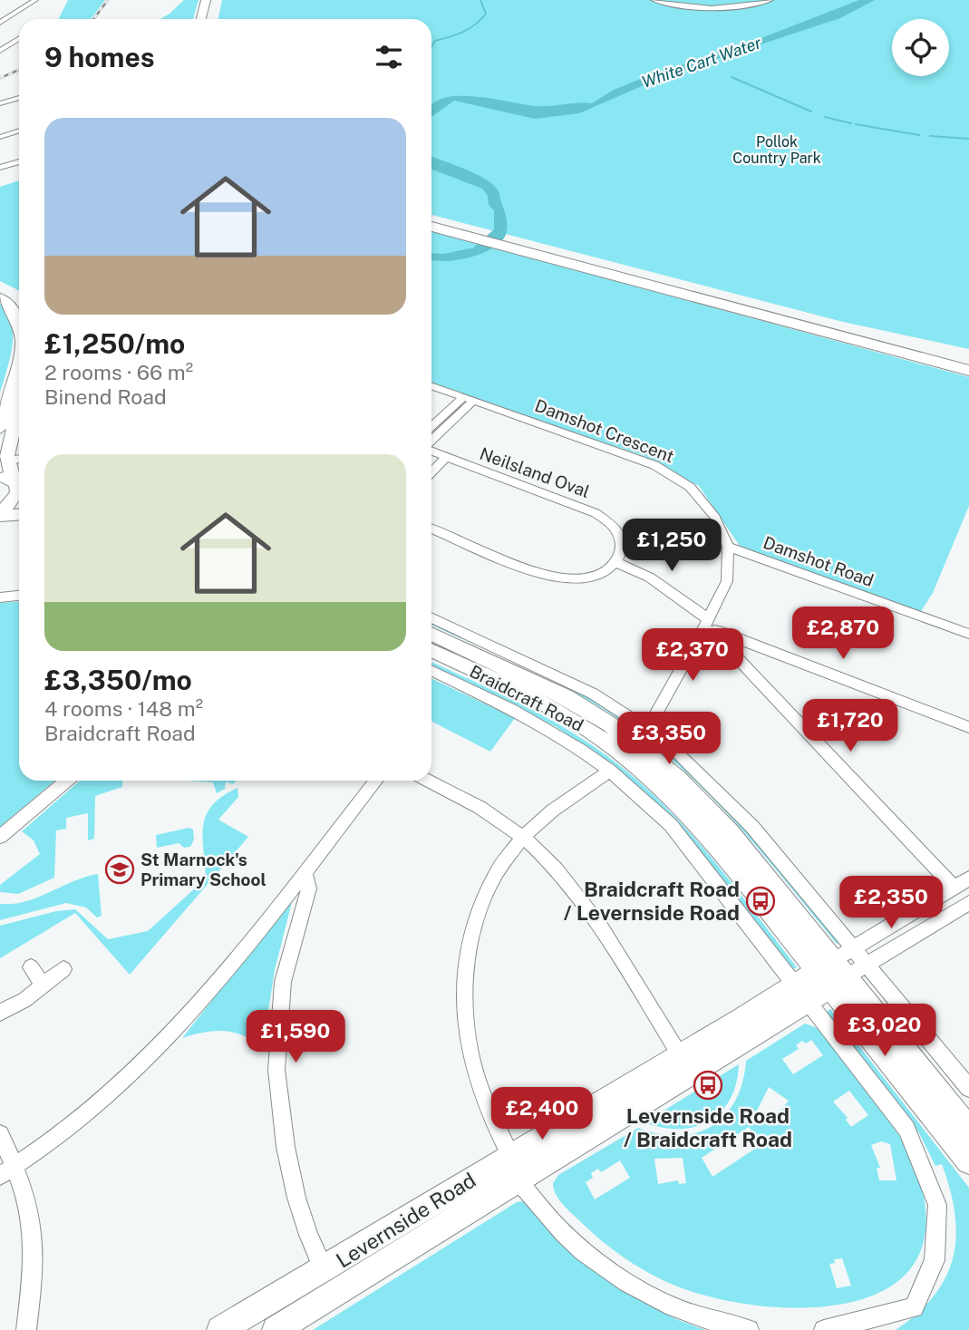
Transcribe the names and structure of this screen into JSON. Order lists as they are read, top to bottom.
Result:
{
  "streets": {
    "street": [
      "Damshot Crescent",
      "Neilsland Oval",
      "Damshot Road",
      "Braidcraft Road",
      "Levernside Road"
    ]
  },
  "crossings": [
    ["Damshot Crescent", "Damshot Road"],
    ["Damshot Crescent", "Braidcraft Road"],
    ["Braidcraft Road", "Levernside Road"]
  ],
  "water": ["White Cart Water"],
  "parks": ["Pollok Country Park"],
  "places": {
    "school or university": ["St Marnock's Primary School"],
    "bus stop": ["Braidcraft Road / Levernside Road", "Levernside Road / Braidcraft Road"]
  },
  "page": {
    "heading": "9 homes",
    "list": [
      {
        "name": "£1,250/mo",
        "note": "2 rooms · 66 m² · Binend Road"
      },
      {
        "name": "£3,350/mo",
        "note": "4 rooms · 148 m² · Braidcraft Road"
      }
    ],
    "price": [
      "£1,250",
      "£2,870",
      "£2,370",
      "£1,720",
      "£3,350",
      "£2,350",
      "£3,020",
      "£1,590",
      "£2,400"
    ]
  }
}
